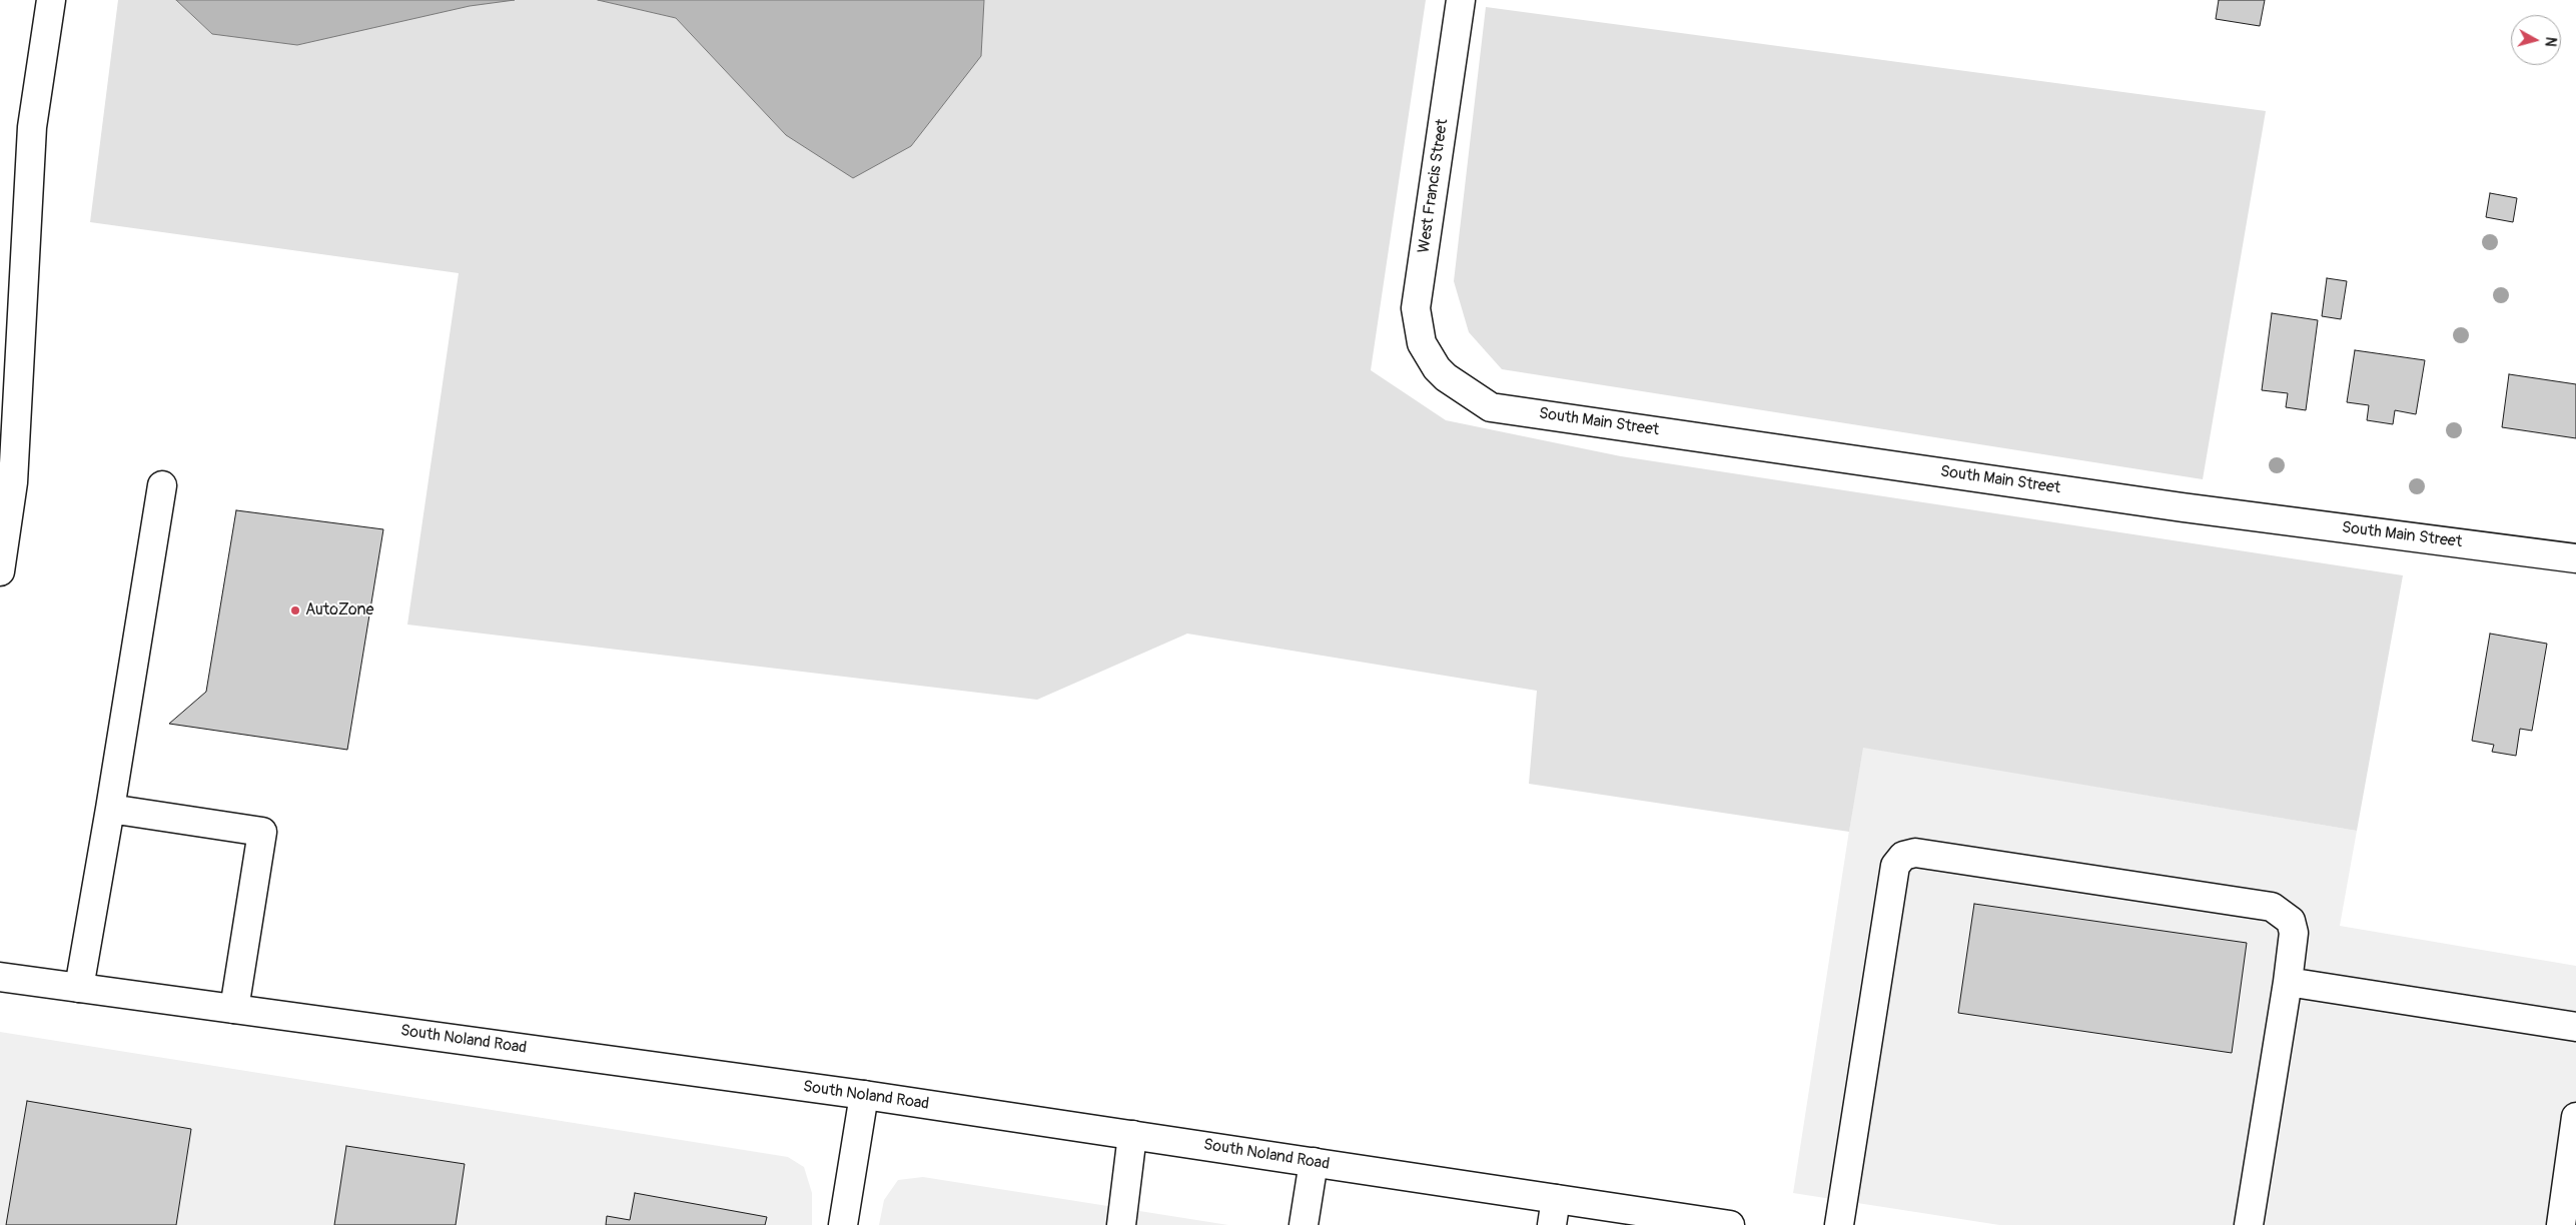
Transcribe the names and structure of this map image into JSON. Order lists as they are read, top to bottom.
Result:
{
  "streets": {
    "main road": ["West Francis Street", "South Main Street", "South Noland Road"]
  },
  "crossings": [
    ["West Francis Street", "South Main Street"]
  ],
  "places": ["AutoZone"],
  "north": "right"
}
